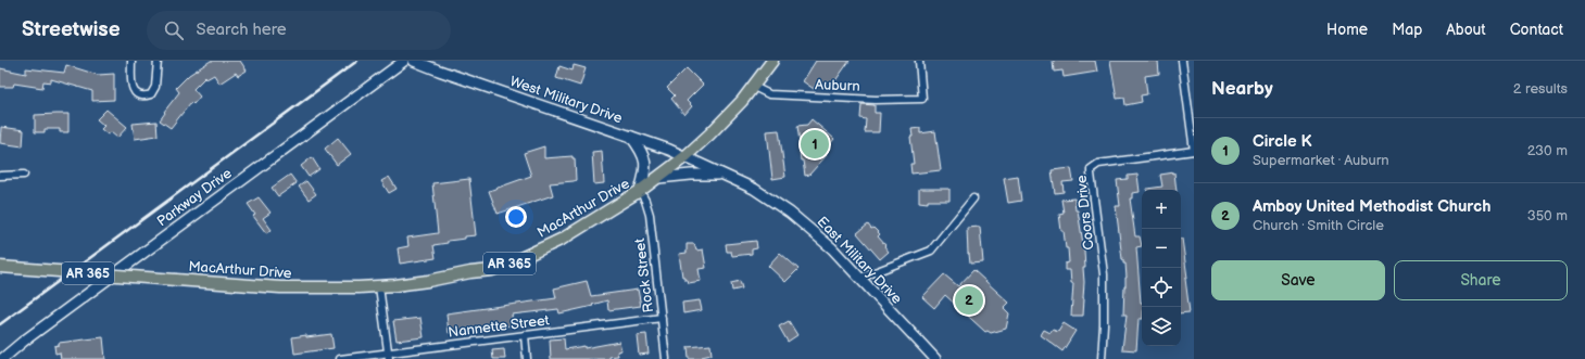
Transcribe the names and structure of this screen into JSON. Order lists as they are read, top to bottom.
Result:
{
  "streets": {
    "main road": ["MacArthur Drive", "AR 365"],
    "street": [
      "Auburn",
      "West Military Drive",
      "Parkway Drive",
      "Coors Drive",
      "East Military Drive",
      "Rock Street",
      "Nannette Street"
    ]
  },
  "crossings": [
    ["Auburn", "MacArthur Drive"],
    ["West Military Drive", "MacArthur Drive"],
    ["West Military Drive", "East Military Drive"],
    ["MacArthur Drive", "East Military Drive"],
    ["MacArthur Drive", "Rock Street"],
    ["Rock Street", "Nannette Street"]
  ],
  "page": {
    "header": "Streetwise",
    "search": "Search here",
    "nav": [
      "Home",
      "Map",
      "About",
      "Contact"
    ],
    "heading": ["Nearby", "2 results"],
    "list": [
      {
        "mark": "1",
        "name": "Circle K",
        "note": "Supermarket · Auburn",
        "value": "230 m"
      },
      {
        "mark": "2",
        "name": "Amboy United Methodist Church",
        "note": "Church · Smith Circle",
        "value": "350 m"
      }
    ],
    "pins": ["1", "2"],
    "map_buttons": ["+", "−"],
    "buttons": ["Save", "Share"]
  }
}
